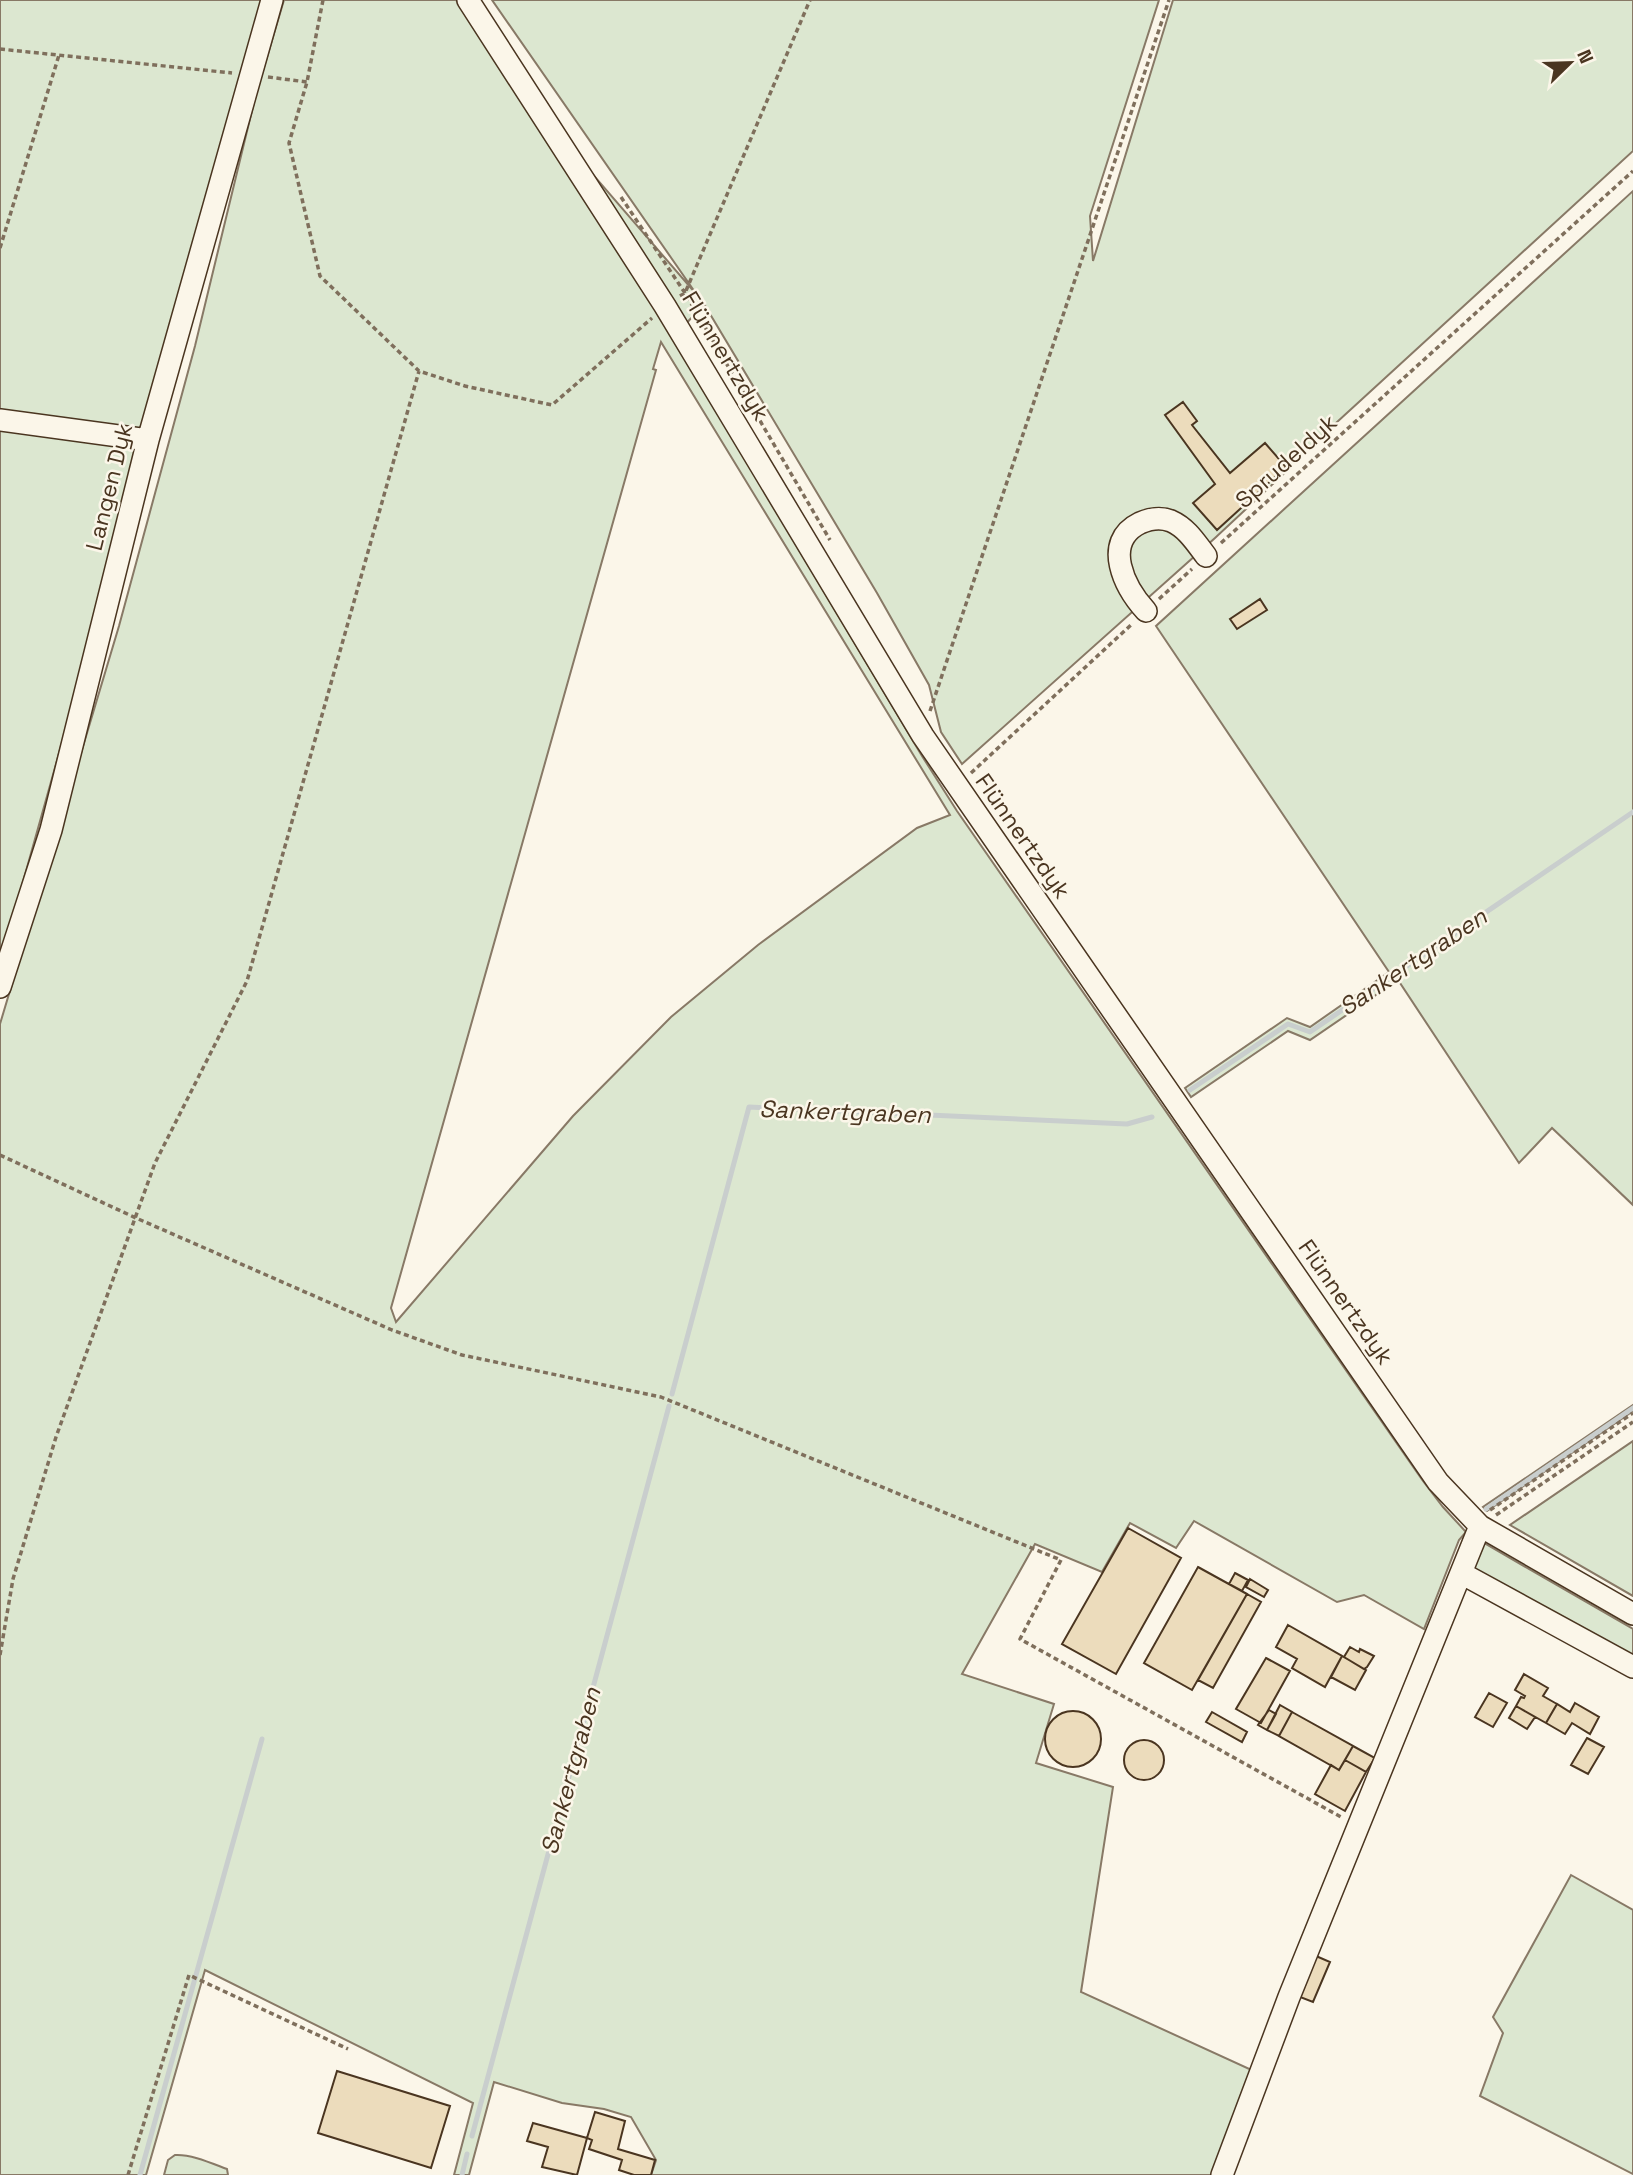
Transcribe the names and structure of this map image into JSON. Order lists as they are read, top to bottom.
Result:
{
  "streets": {
    "street": ["Flünnertzdyk", "Langen Dyk"],
    "path": ["Sprudeldyk"]
  },
  "water": ["Sankertgraben"],
  "north": "top right"
}
